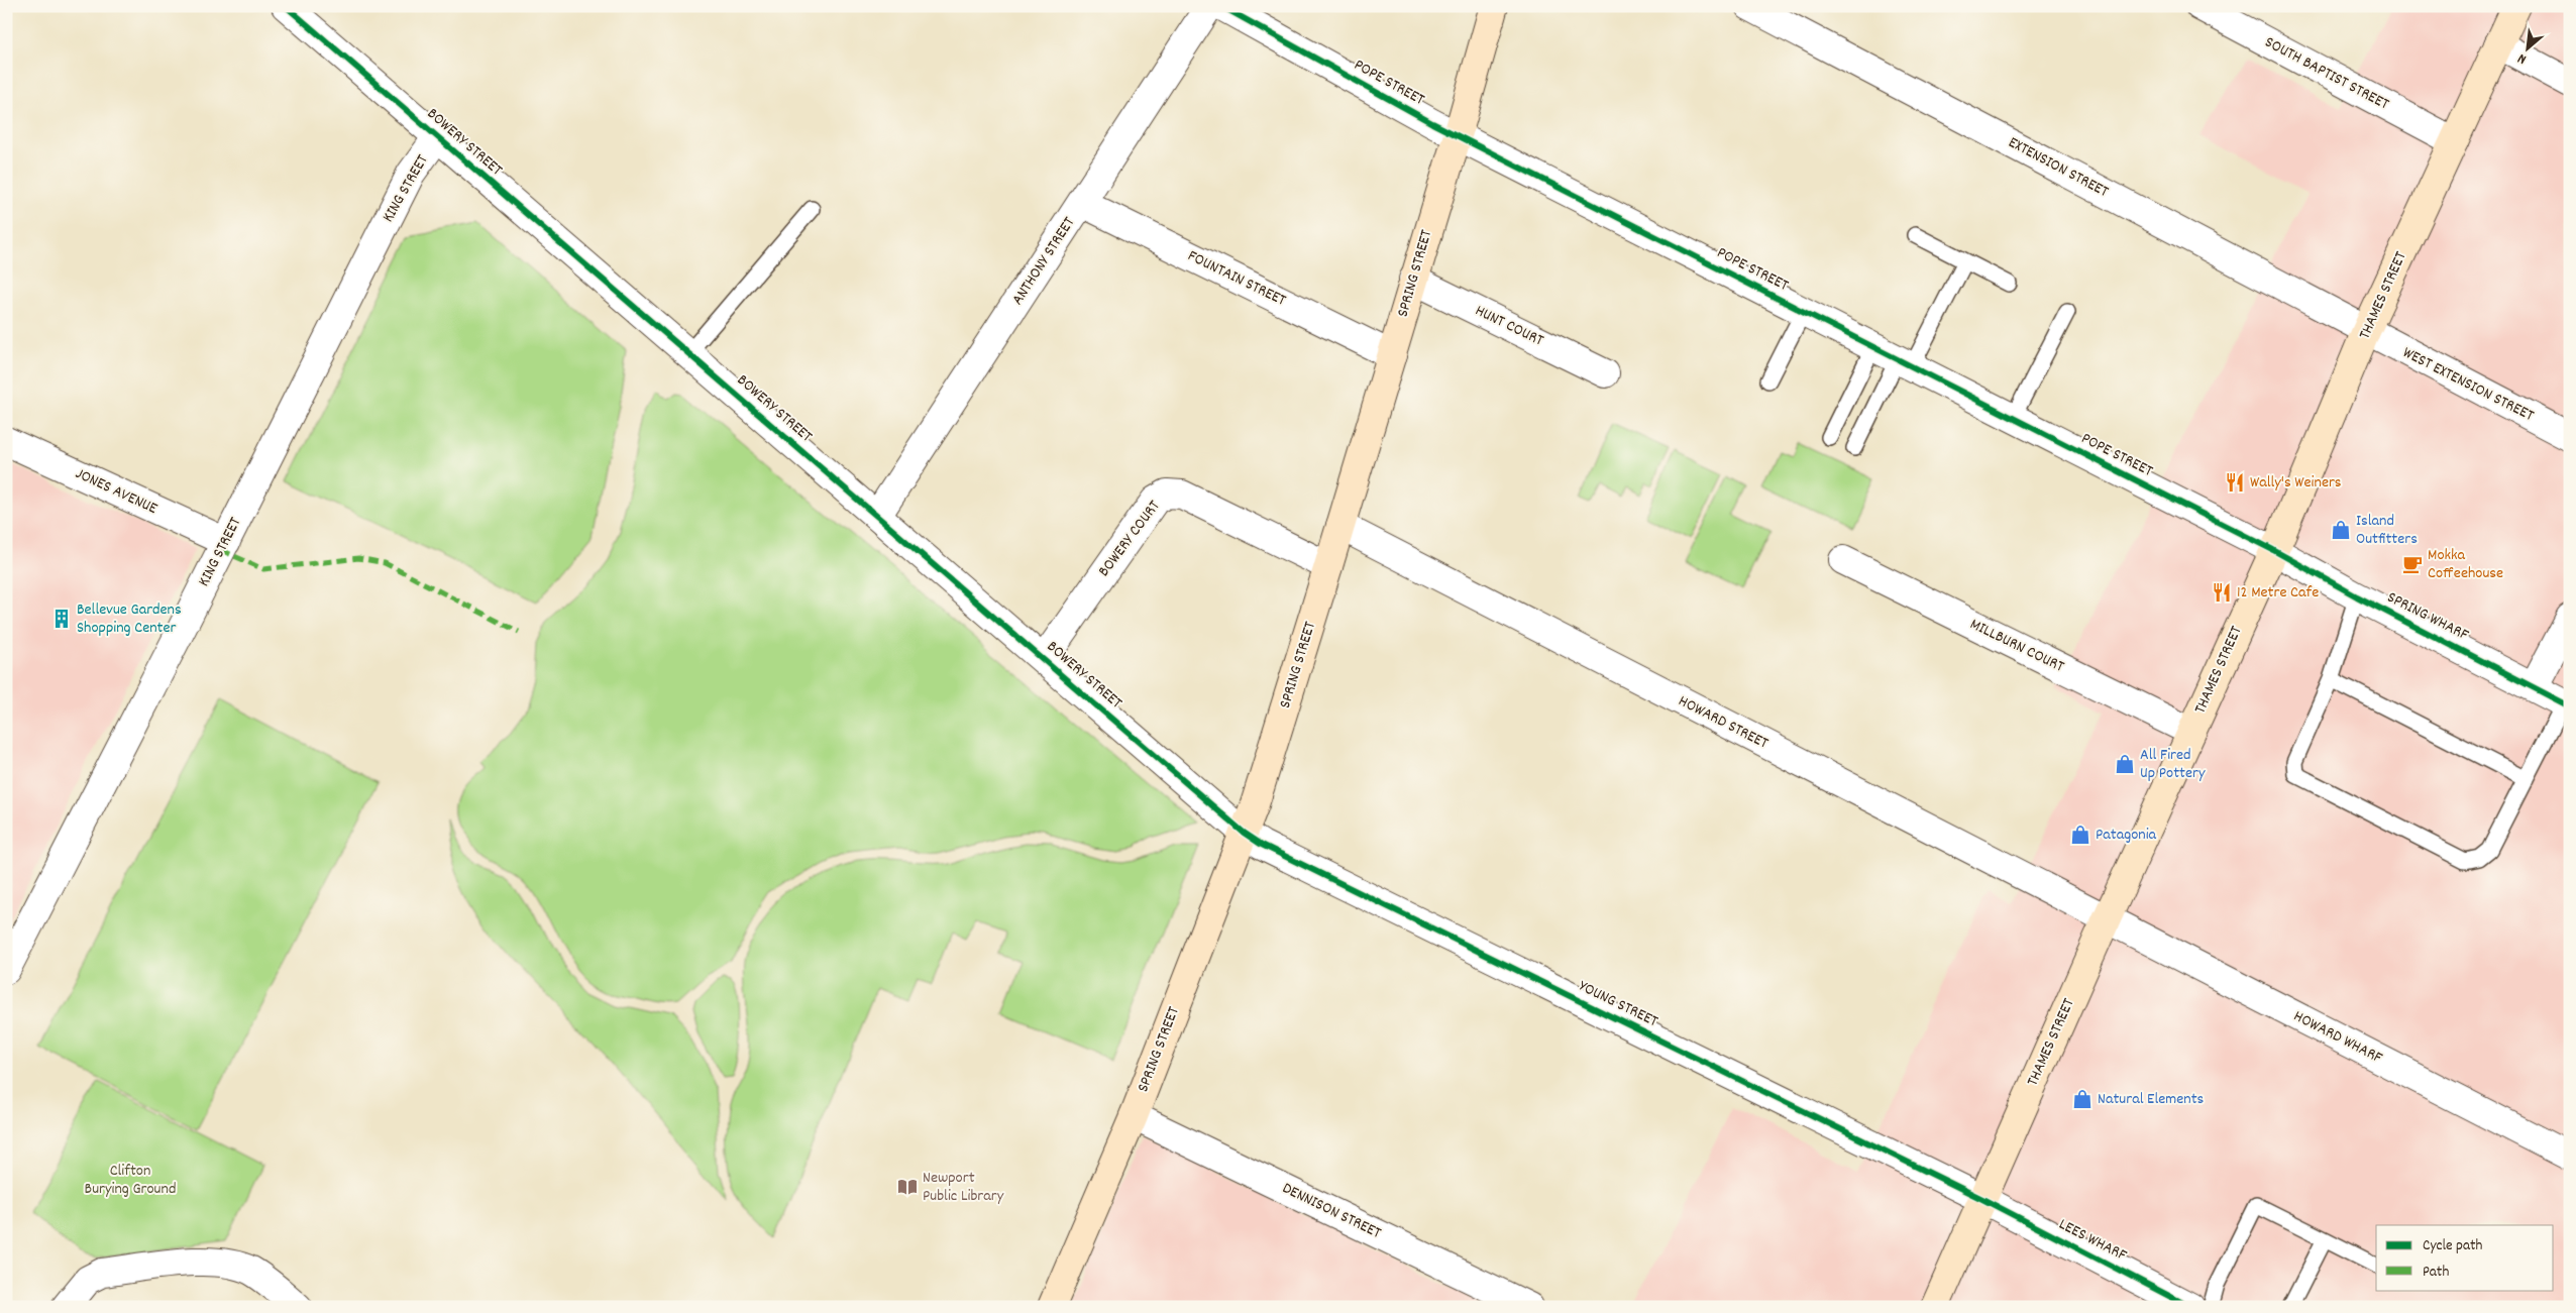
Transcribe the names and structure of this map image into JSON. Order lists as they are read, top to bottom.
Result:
{
  "streets": {
    "main road": ["SPRING STREET", "THAMES STREET"],
    "street": [
      "SOUTH BAPTIST STREET",
      "POPE STREET",
      "BOWERY STREET",
      "EXTENSION STREET",
      "KING STREET",
      "ANTHONY STREET",
      "FOUNTAIN STREET",
      "HUNT COURT",
      "WEST EXTENSION STREET",
      "JONES AVENUE",
      "BOWERY COURT",
      "SPRING WHARF",
      "MILLBURN COURT",
      "HOWARD STREET",
      "YOUNG STREET",
      "HOWARD WHARF",
      "DENNISON STREET",
      "LEES WHARF"
    ]
  },
  "crossings": [
    ["SOUTH BAPTIST STREET", "THAMES STREET"],
    ["POPE STREET", "SPRING STREET"],
    ["POPE STREET", "THAMES STREET"],
    ["POPE STREET", "SPRING WHARF"],
    ["BOWERY STREET", "KING STREET"],
    ["BOWERY STREET", "ANTHONY STREET"],
    ["BOWERY STREET", "SPRING STREET"],
    ["BOWERY STREET", "BOWERY COURT"],
    ["BOWERY STREET", "YOUNG STREET"],
    ["EXTENSION STREET", "THAMES STREET"],
    ["EXTENSION STREET", "WEST EXTENSION STREET"],
    ["KING STREET", "JONES AVENUE"],
    ["ANTHONY STREET", "FOUNTAIN STREET"],
    ["SPRING STREET", "FOUNTAIN STREET"],
    ["SPRING STREET", "HUNT COURT"],
    ["SPRING STREET", "BOWERY COURT"],
    ["SPRING STREET", "HOWARD STREET"],
    ["SPRING STREET", "YOUNG STREET"],
    ["SPRING STREET", "DENNISON STREET"],
    ["THAMES STREET", "WEST EXTENSION STREET"],
    ["THAMES STREET", "SPRING WHARF"],
    ["THAMES STREET", "MILLBURN COURT"],
    ["THAMES STREET", "HOWARD STREET"],
    ["THAMES STREET", "YOUNG STREET"],
    ["THAMES STREET", "HOWARD WHARF"],
    ["THAMES STREET", "LEES WHARF"],
    ["HOWARD STREET", "HOWARD WHARF"],
    ["YOUNG STREET", "LEES WHARF"]
  ],
  "parks": ["Clifton Burying Ground"],
  "places": {
    "restaurant": ["Wally's Weiners", "12 Metre Cafe"],
    "shop": [
      "Island Outfitters",
      "All Fired Up Pottery",
      "Patagonia",
      "Natural Elements"
    ],
    "cafe": ["Mokka Coffeehouse"],
    "building": ["Bellevue Gardens Shopping Center"],
    "library": ["Newport Public Library"]
  },
  "legend": ["Cycle path", "Path"],
  "north": "bottom left"
}
